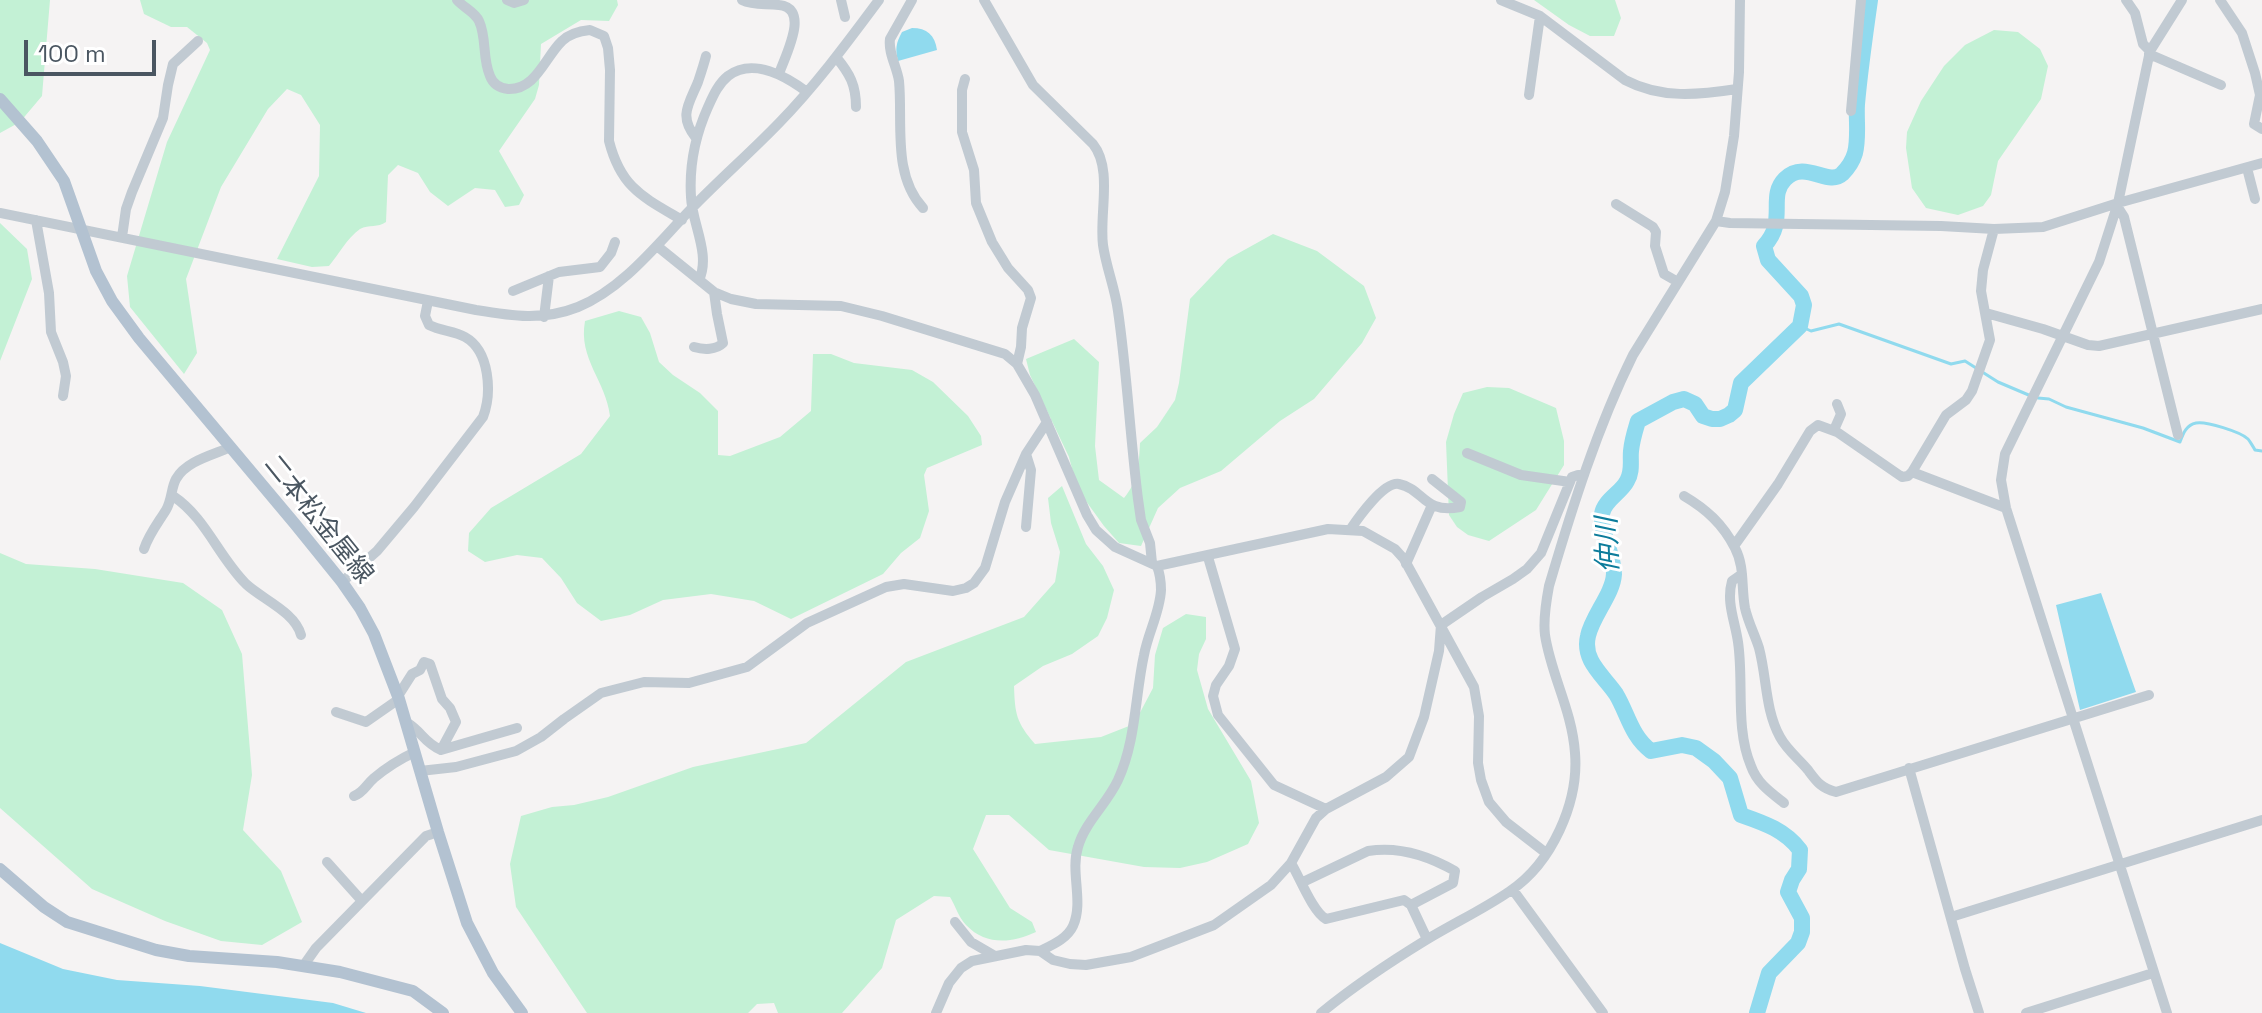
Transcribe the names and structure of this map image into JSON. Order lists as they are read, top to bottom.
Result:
{
  "streets": {
    "main road": ["二本松金屋線"]
  },
  "water": ["仲川"],
  "scale_bar": "100 m"
}
